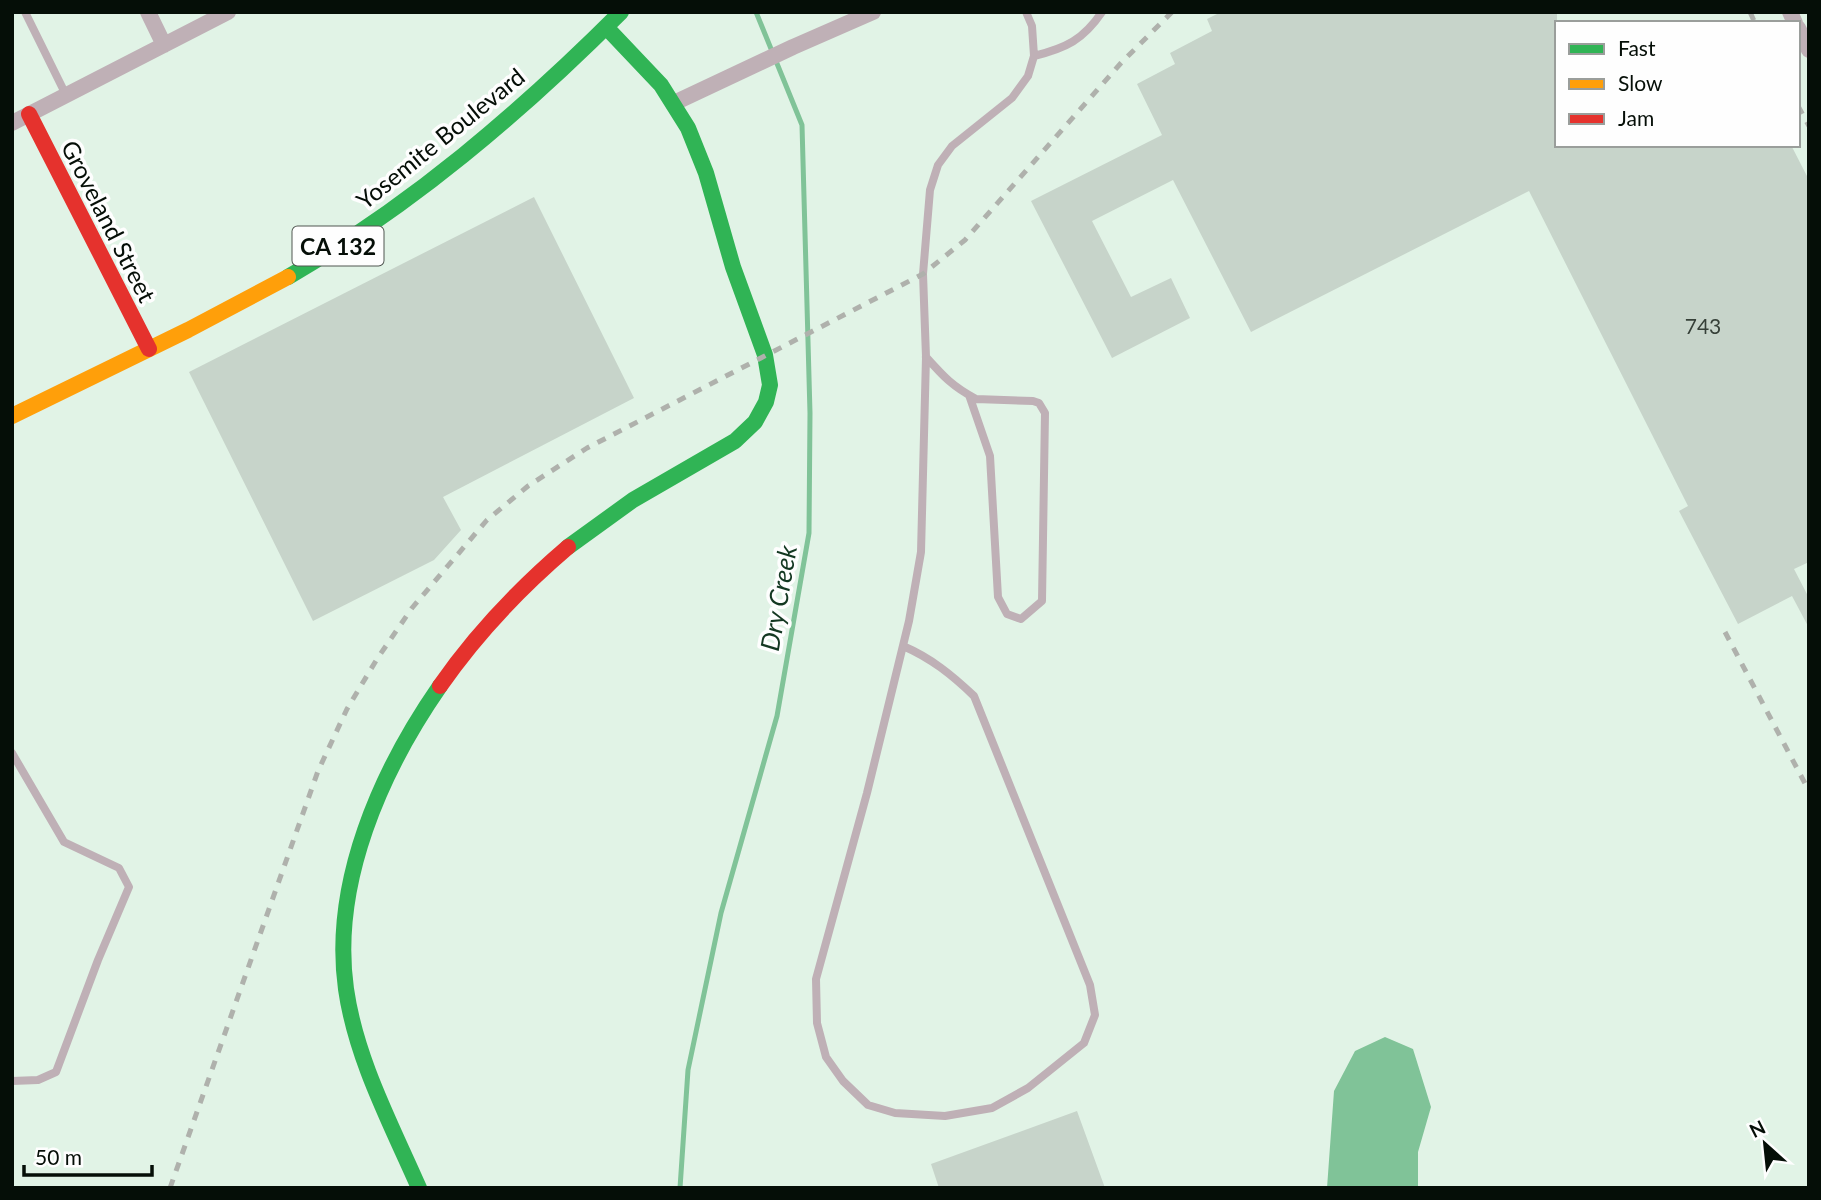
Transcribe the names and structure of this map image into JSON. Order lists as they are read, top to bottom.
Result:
{
  "streets": {
    "street": ["Yosemite Boulevard", "Groveland Street", "CA 132"]
  },
  "crossings": [
    ["Yosemite Boulevard", "Groveland Street"]
  ],
  "water": ["Dry Creek"],
  "house_numbers": ["743"],
  "legend": ["Fast", "Slow", "Jam"],
  "scale_bar": "50 m",
  "north": "top left"
}
